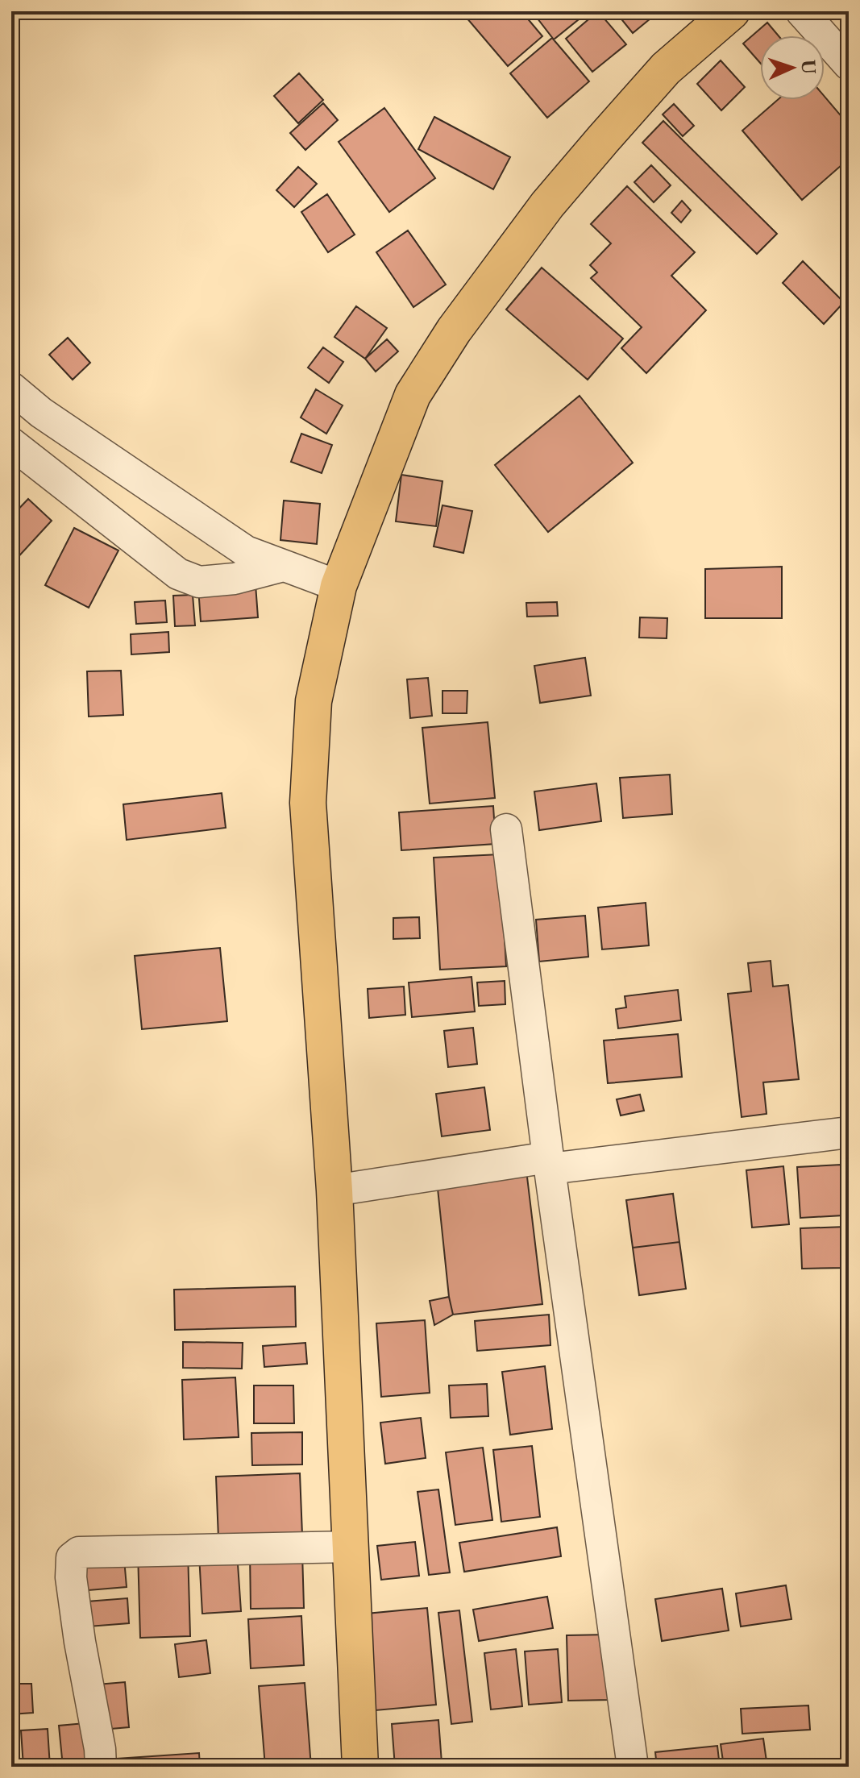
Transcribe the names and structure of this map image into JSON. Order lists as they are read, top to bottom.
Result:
{
  "north": "right"
}
